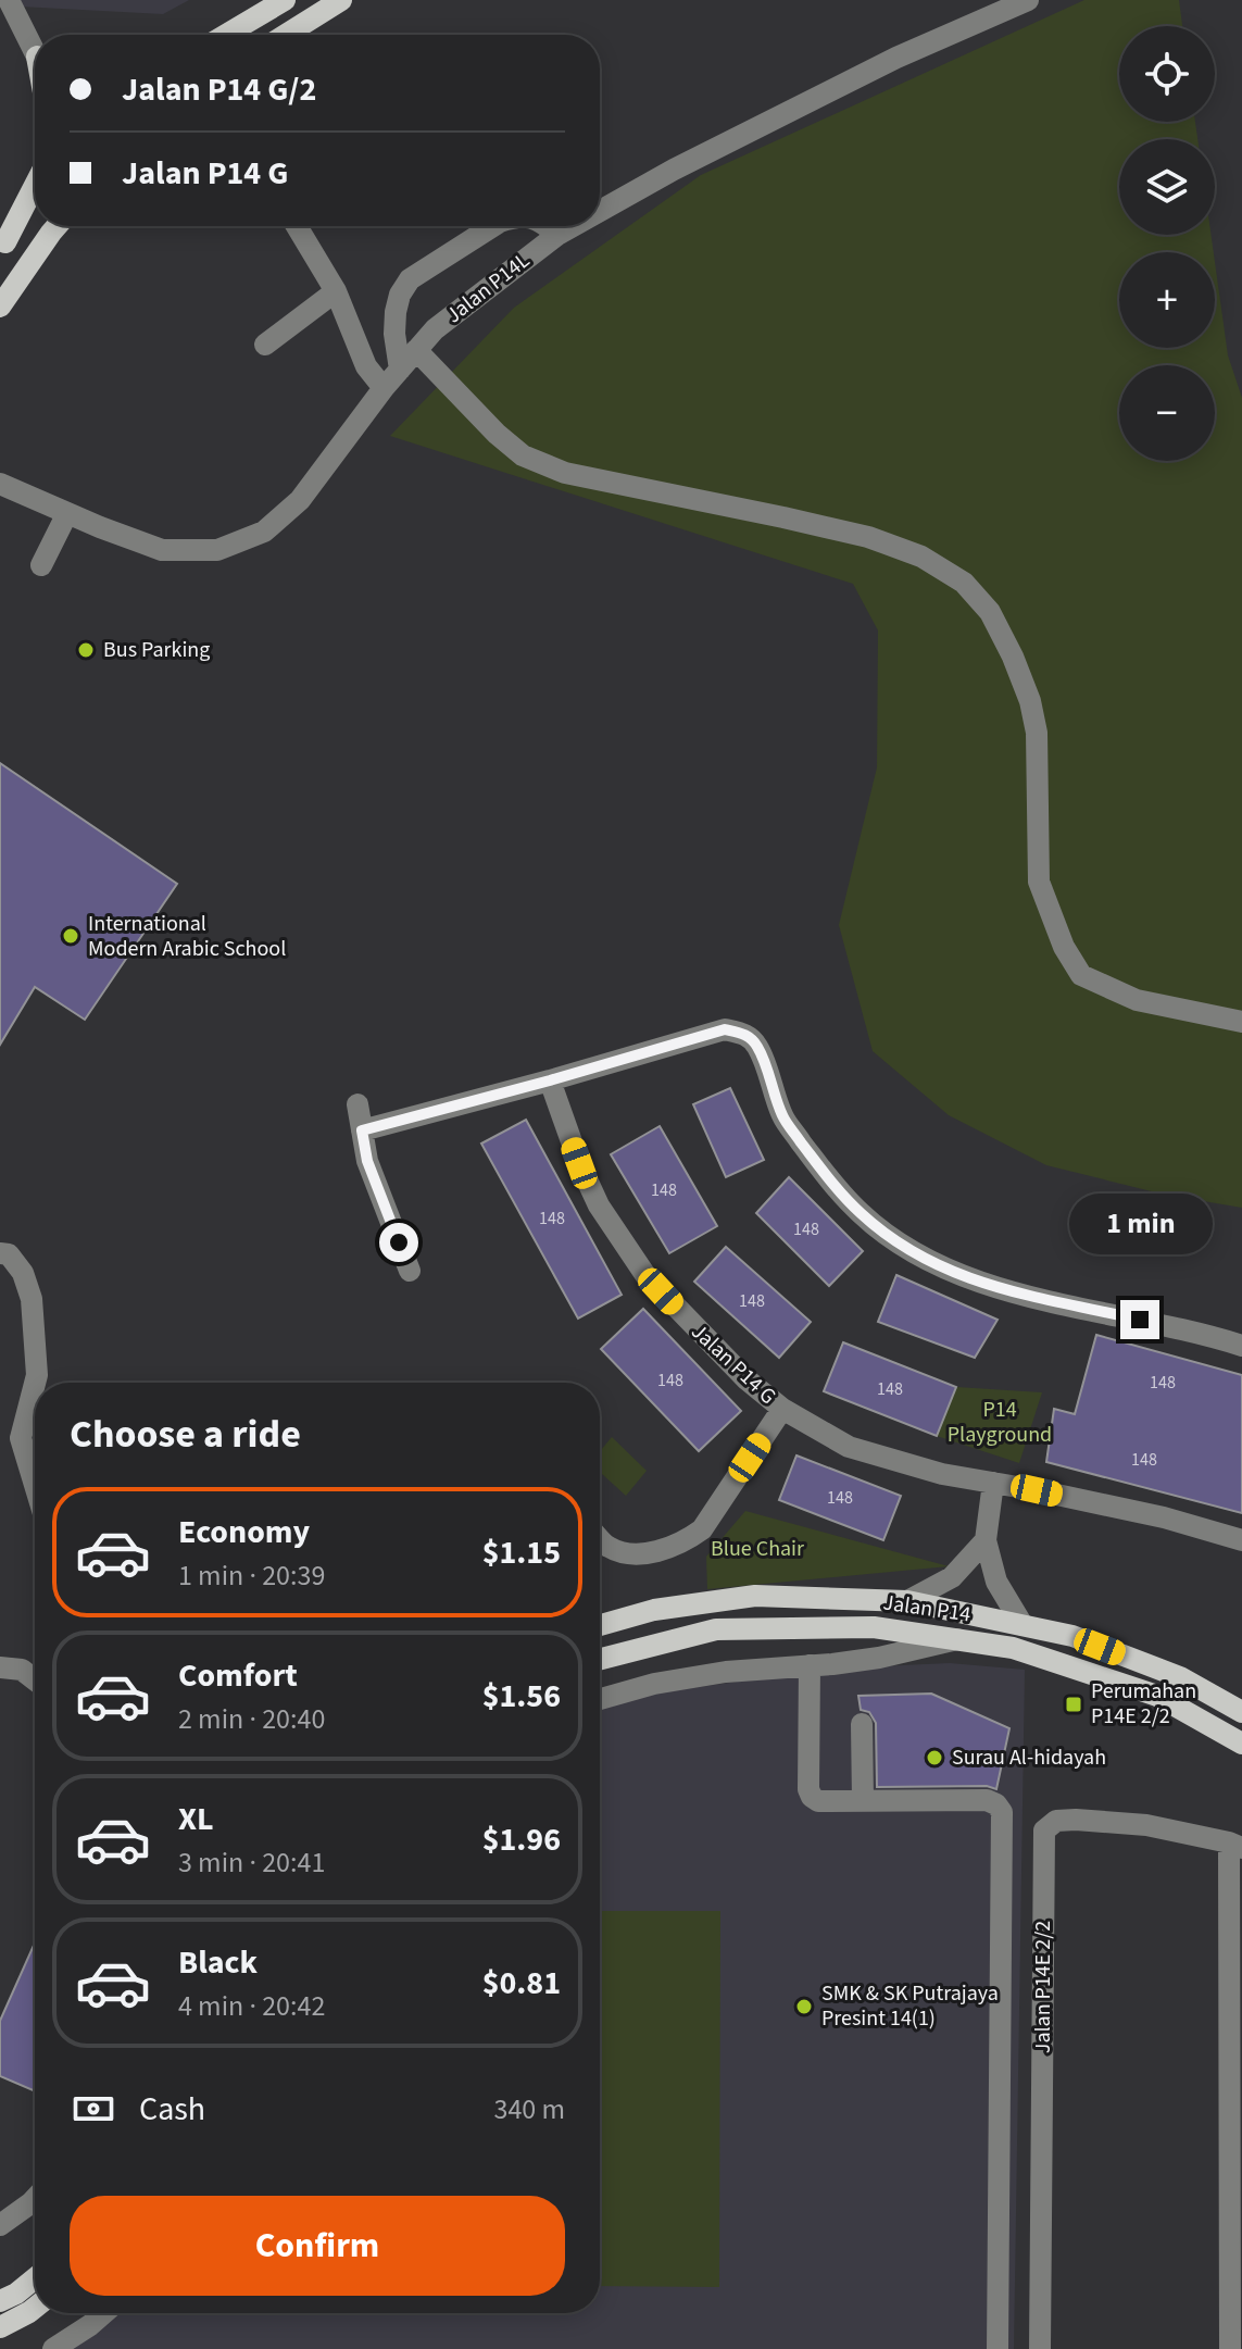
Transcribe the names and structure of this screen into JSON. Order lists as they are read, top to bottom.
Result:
{
  "streets": {
    "main road": ["Jalan P14"],
    "street": ["Jalan P14L", "Jalan P14 G", "Jalan P14E 2/2"]
  },
  "parks": ["P14 Playground", "Blue Chair"],
  "places": {
    "other": [
      "Bus Parking",
      "International Modern Arabic School",
      "Surau Al-hidayah",
      "SMK & SK Putrajaya Presint 14(1)"
    ],
    "transit": ["Perumahan P14E 2/2"]
  },
  "house_numbers": [
    "148",
    "148",
    "148",
    "148",
    "148",
    "148",
    "148",
    "148",
    "148"
  ],
  "page": {
    "map_buttons": ["+", "−"],
    "banner": ["Jalan P14 G/2", "Jalan P14 G"],
    "bubble": "1 min",
    "heading": "Choose a ride",
    "list": [
      {
        "name": "Economy",
        "note": "1 min · 20:39",
        "value": "$1.15"
      },
      {
        "name": "Comfort",
        "note": "2 min · 20:40",
        "value": "$1.56"
      },
      {
        "name": "XL",
        "note": "3 min · 20:41",
        "value": "$1.96"
      },
      {
        "name": "Black",
        "note": "4 min · 20:42",
        "value": "$0.81"
      }
    ],
    "pay": ["Cash", "340 m"],
    "buttons": "Confirm"
  }
}
